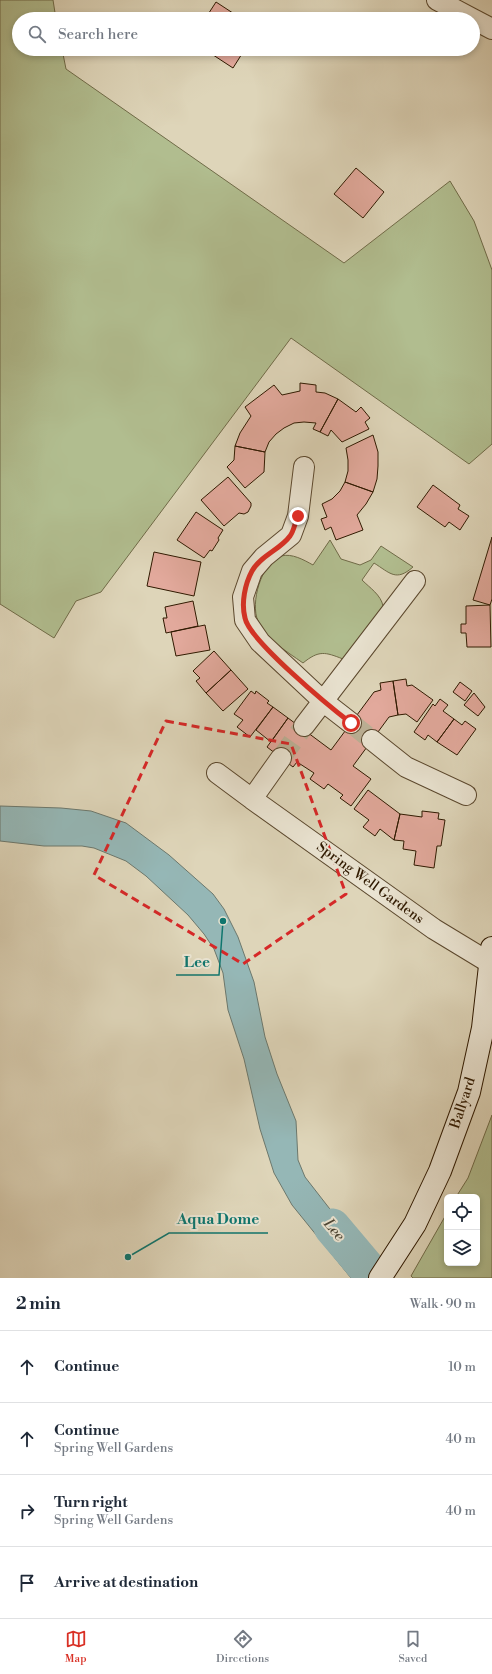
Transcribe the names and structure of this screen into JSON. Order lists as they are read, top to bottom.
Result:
{
  "streets": {
    "street": ["Spring Well Gardens", "Ballyard"]
  },
  "crossings": [
    ["Spring Well Gardens", "Ballyard"]
  ],
  "water": ["Lee"],
  "places": ["Lee", "Aqua Dome"],
  "page": {
    "search": "Search here",
    "heading": ["2 min", "Walk · 90 m"],
    "list": [
      ["Continue", "10 m"],
      ["Continue", "Spring Well Gardens", "40 m"],
      ["Turn right", "Spring Well Gardens", "40 m"],
      "Arrive at destination"
    ],
    "nav": ["Map", "Directions", "Saved"]
  }
}
